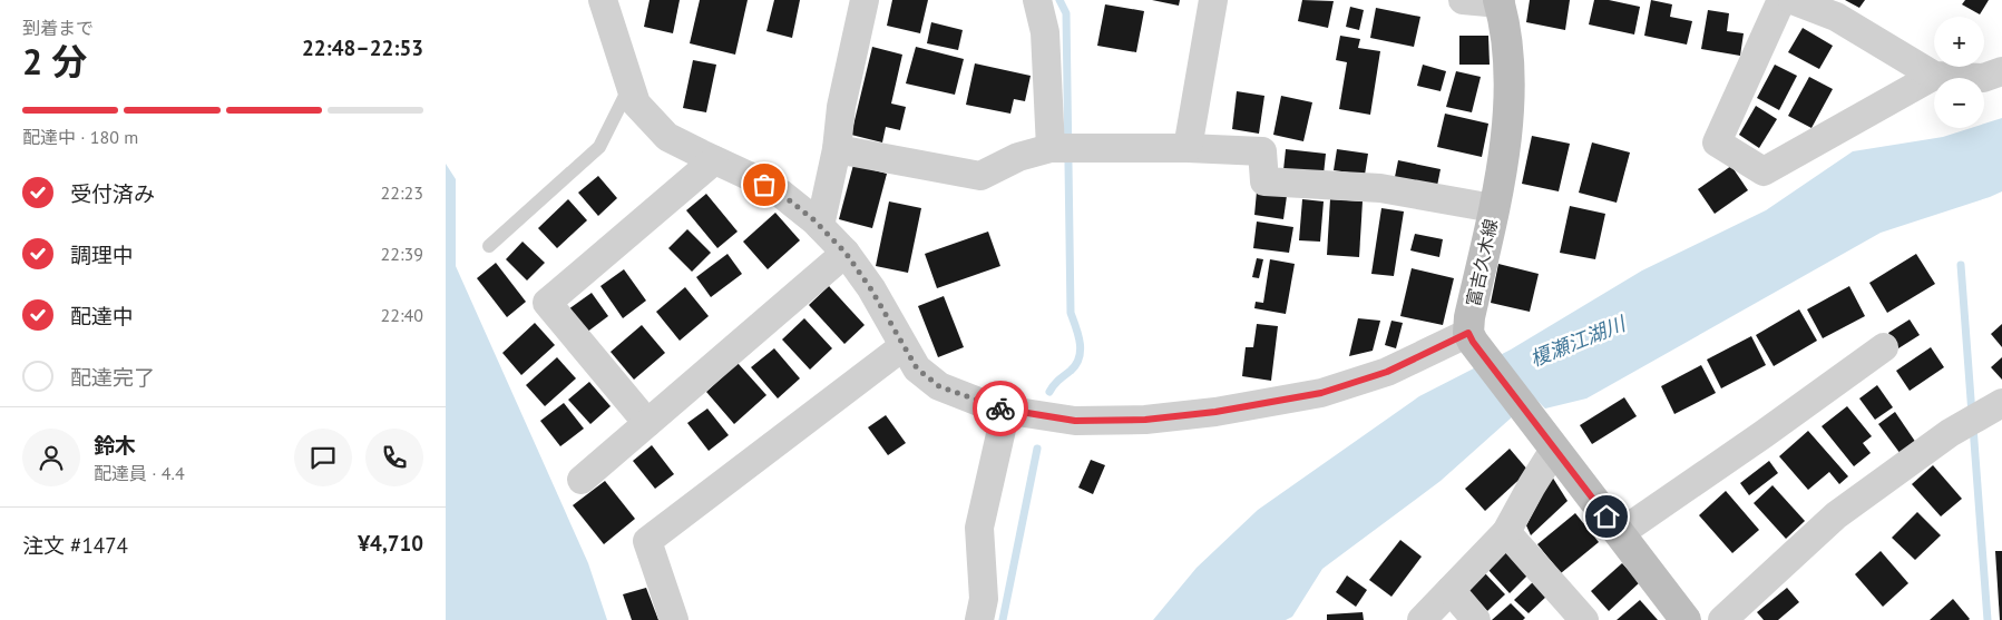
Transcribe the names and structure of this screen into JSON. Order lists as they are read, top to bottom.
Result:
{
  "streets": {
    "main road": ["富吉久木線"]
  },
  "water": ["榎瀬江湖川"],
  "page": {
    "heading": ["2 分", "到着まで", "22:48–22:53"],
    "panel": [
      "鈴木",
      "配達員 · 4.4",
      "注文 #1474",
      "¥4,710"
    ],
    "map_buttons": ["+", "−"],
    "bar": "配達中 · 180 m",
    "list": [
      ["受付済み", "22:23"],
      ["調理中", "22:39"],
      ["配達中", "22:40"],
      "配達完了"
    ]
  }
}
